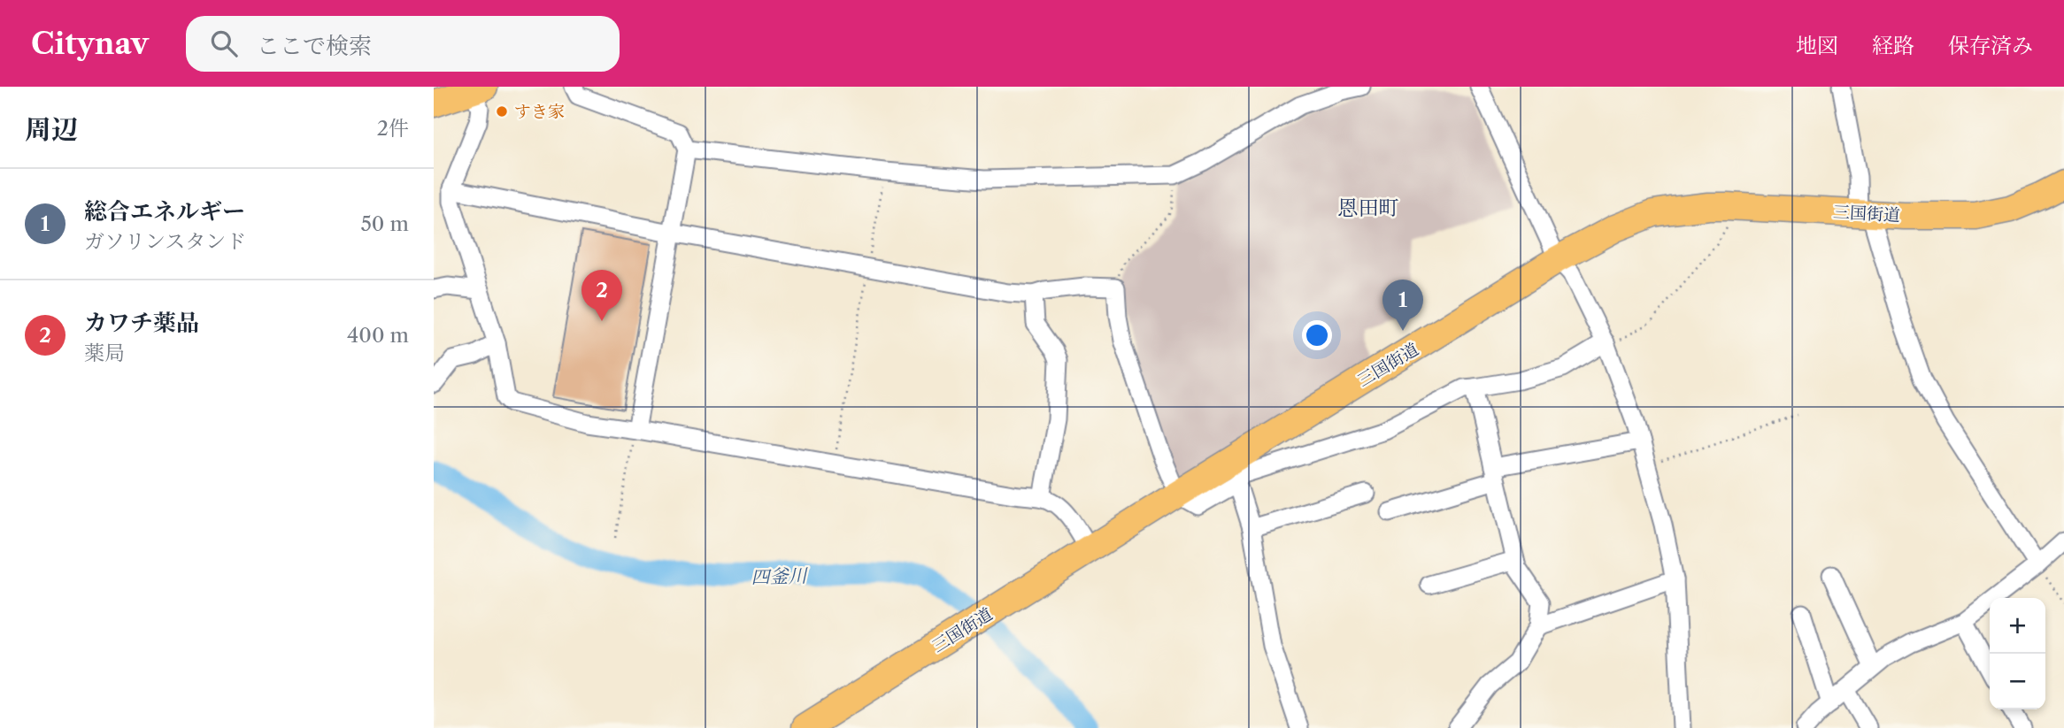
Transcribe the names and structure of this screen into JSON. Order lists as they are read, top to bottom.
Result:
{
  "streets": {
    "highway": ["三国街道"]
  },
  "districts": ["恩田町"],
  "water": ["四釜川"],
  "places": ["すき家"],
  "page": {
    "header": "Citynav",
    "search": "ここで検索",
    "nav": ["地図", "経路", "保存済み"],
    "heading": ["周辺", "2件"],
    "list": [
      {
        "mark": "1",
        "name": "総合エネルギー",
        "note": "ガソリンスタンド",
        "value": "50 m"
      },
      {
        "mark": "2",
        "name": "カワチ薬品",
        "note": "薬局",
        "value": "400 m"
      }
    ],
    "pins": ["2", "1"],
    "map_buttons": ["+", "−"]
  }
}
